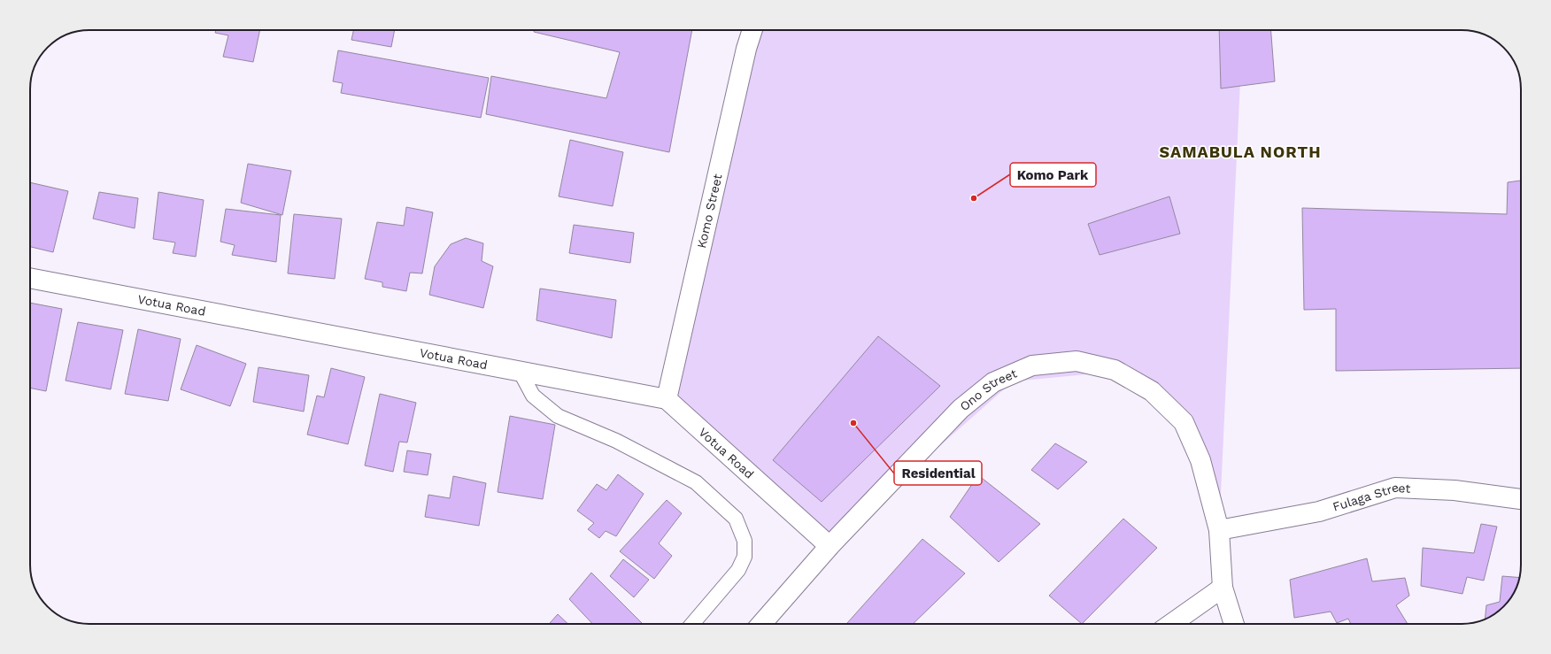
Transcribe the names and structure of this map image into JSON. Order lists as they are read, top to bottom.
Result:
{
  "streets": {
    "street": [
      "Komo Street",
      "Votua Road",
      "Ono Street",
      "Fulaga Street"
    ]
  },
  "crossings": [
    ["Komo Street", "Votua Road"],
    ["Votua Road", "Ono Street"],
    ["Ono Street", "Fulaga Street"]
  ],
  "districts": ["SAMABULA NORTH"],
  "places": ["Komo Park", "Residential"]
}
